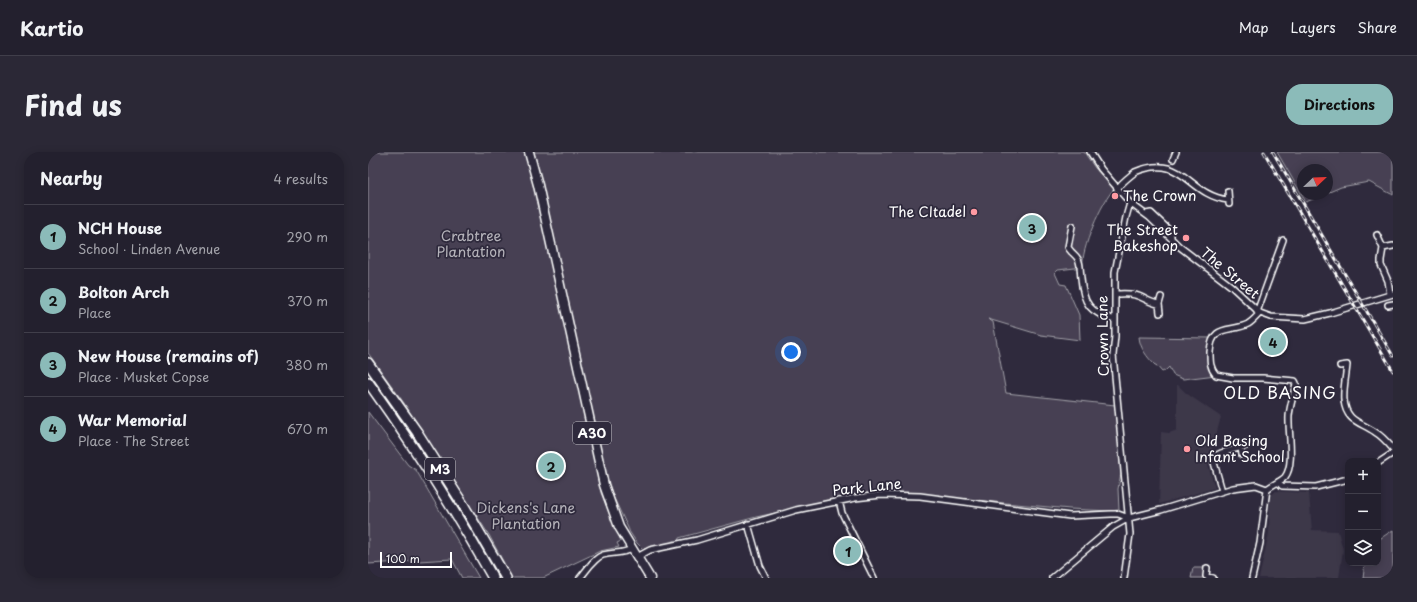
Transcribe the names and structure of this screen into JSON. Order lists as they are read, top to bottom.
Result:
{
  "streets": {
    "highway": ["M3"],
    "main road": ["A30"],
    "street": ["The Street", "Crown Lane", "Park Lane"]
  },
  "crossings": [
    ["The Street", "Crown Lane"],
    ["Crown Lane", "Park Lane"],
    ["A30", "Park Lane"]
  ],
  "districts": ["OLD BASING"],
  "parks": ["Crabtree Plantation", "Dickens's Lane Plantation"],
  "places": [
    "The Crown",
    "The CItadel",
    "The Street Bakeshop",
    "Old Basing Infant School"
  ],
  "scale_bar": "100 m",
  "north": "top right",
  "page": {
    "header": "Kartio",
    "nav": ["Map", "Layers", "Share"],
    "title": "Find us",
    "buttons": "Directions",
    "heading": ["Nearby", "4 results"],
    "list": [
      {
        "mark": "1",
        "name": "NCH House",
        "note": "School · Linden Avenue",
        "value": "290 m"
      },
      {
        "mark": "2",
        "name": "Bolton Arch",
        "note": "Place",
        "value": "370 m"
      },
      {
        "mark": "3",
        "name": "New House (remains of)",
        "note": "Place · Musket Copse",
        "value": "380 m"
      },
      {
        "mark": "4",
        "name": "War Memorial",
        "note": "Place · The Street",
        "value": "670 m"
      }
    ],
    "pins": [
      "3",
      "4",
      "2",
      "1"
    ],
    "map_buttons": ["+", "−"],
    "scale": "100 m"
  }
}
